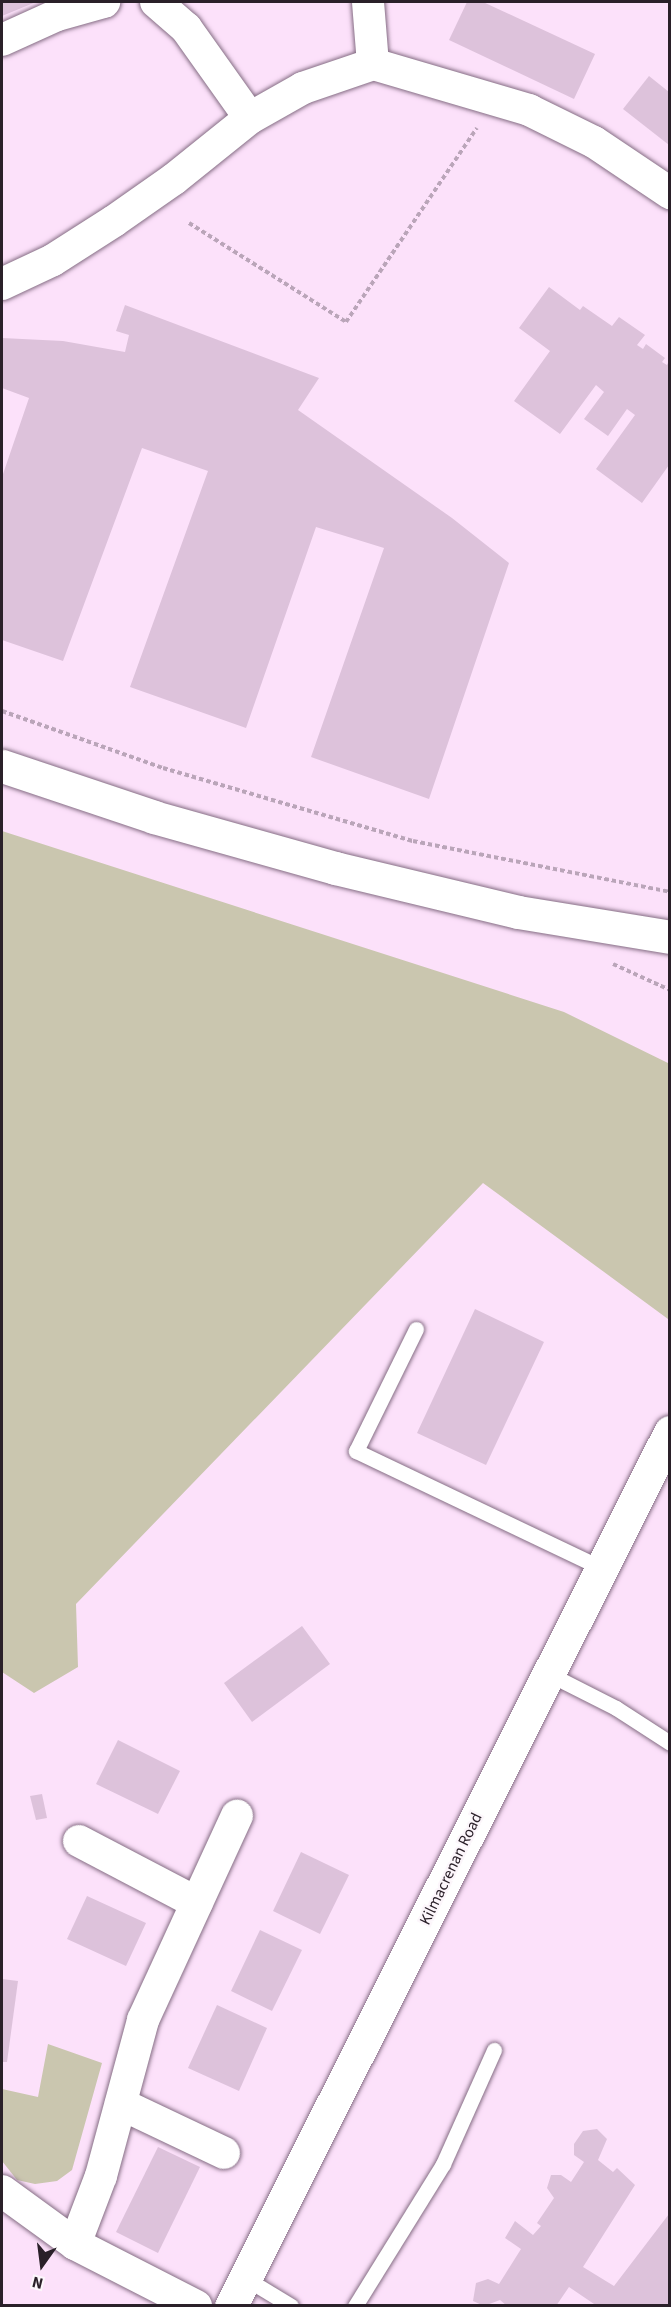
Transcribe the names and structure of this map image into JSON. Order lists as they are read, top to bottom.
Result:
{
  "streets": {
    "main road": ["Kilmacrenan Road"]
  },
  "north": "bottom"
}
